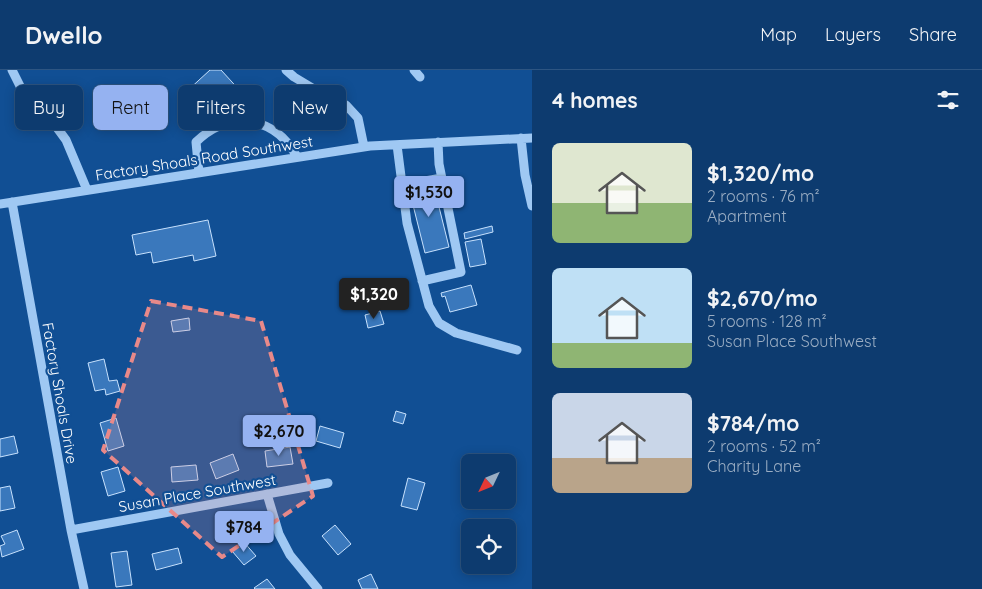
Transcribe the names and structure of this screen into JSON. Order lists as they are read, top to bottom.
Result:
{
  "streets": {
    "street": ["Factory Shoals Road Southwest", "Factory Shoals Drive", "Susan Place Southwest"]
  },
  "crossings": [
    ["Factory Shoals Road Southwest", "Factory Shoals Drive"],
    ["Factory Shoals Drive", "Susan Place Southwest"]
  ],
  "north": "bottom left",
  "page": {
    "header": "Dwello",
    "nav": ["Map", "Layers", "Share"],
    "heading": "4 homes",
    "chip": [
      "Buy",
      "Rent",
      "Filters",
      "New"
    ],
    "list": [
      {
        "name": "$1,320/mo",
        "note": "2 rooms · 76 m² · Apartment"
      },
      {
        "name": "$2,670/mo",
        "note": "5 rooms · 128 m² · Susan Place Southwest"
      },
      {
        "name": "$784/mo",
        "note": "2 rooms · 52 m² · Charity Lane"
      }
    ],
    "price": [
      "$1,530",
      "$1,320",
      "$2,670",
      "$784"
    ]
  }
}
